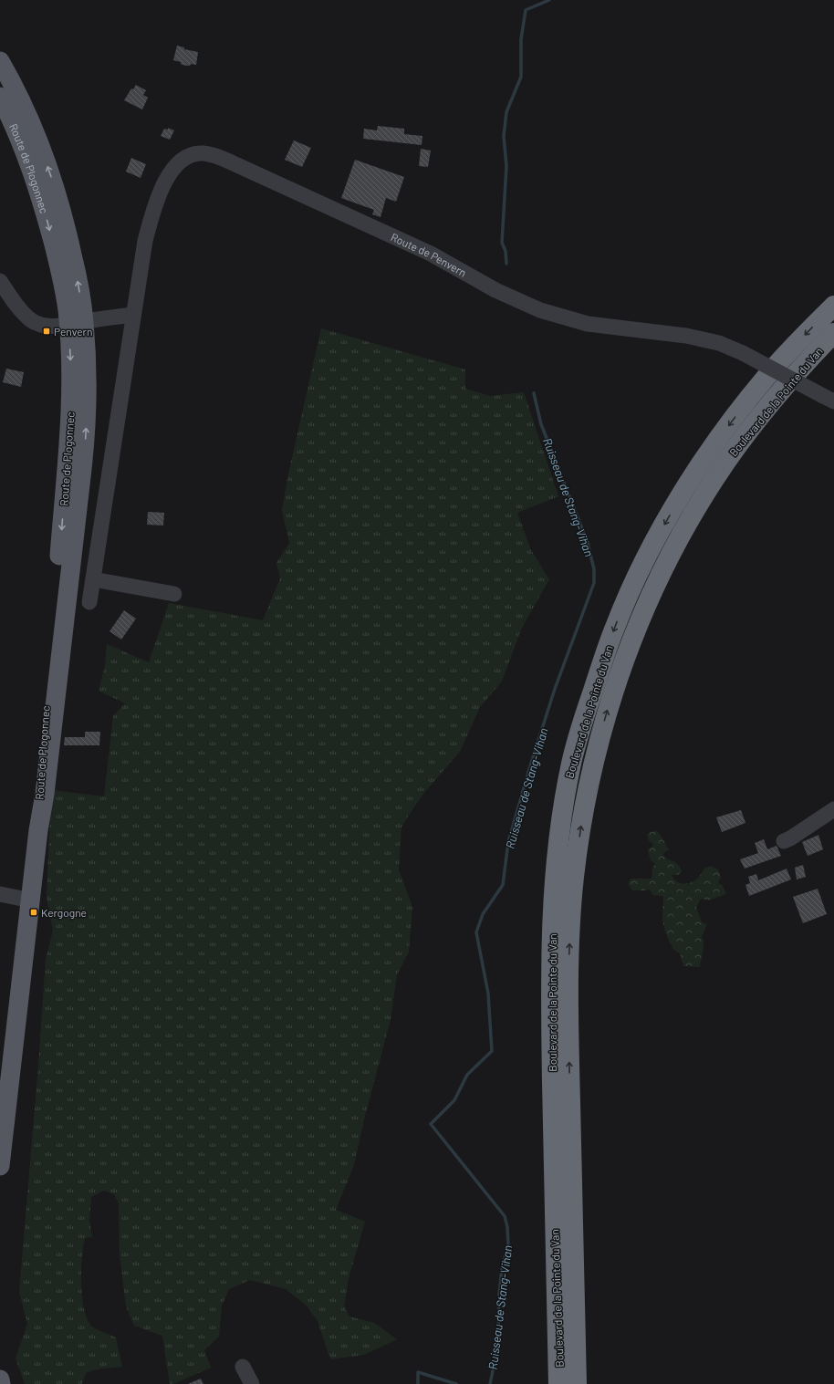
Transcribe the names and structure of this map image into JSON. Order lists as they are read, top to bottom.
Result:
{
  "streets": {
    "highway": ["Boulevard de la Pointe du Van"],
    "main road": ["Route de Plogonnec"],
    "street": ["Route de Penvern"]
  },
  "water": ["Ruisseau de Stang-Vihan"],
  "places": {
    "transit": ["Penvern", "Kergogne"]
  }
}
